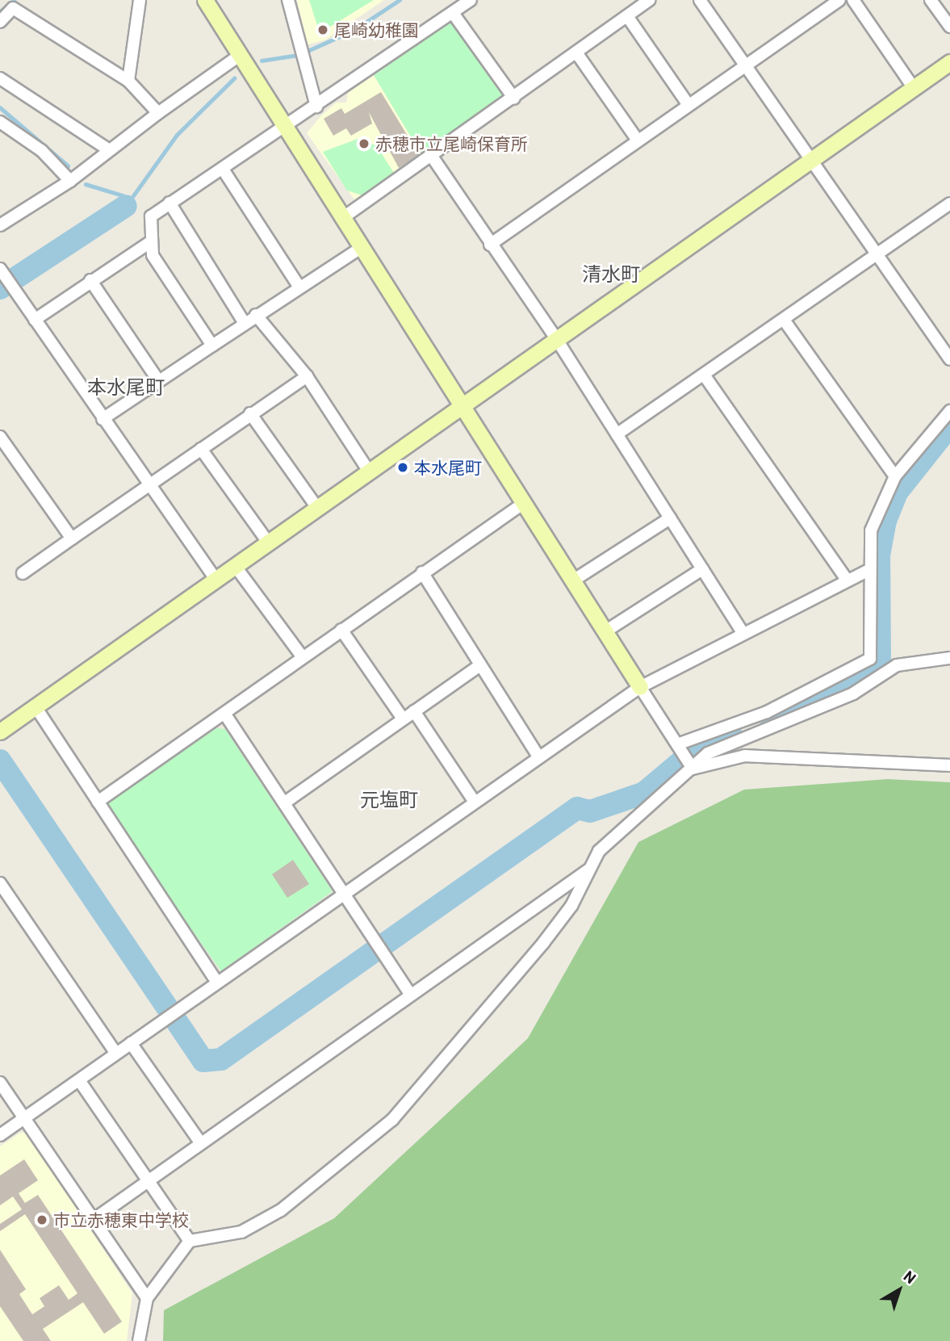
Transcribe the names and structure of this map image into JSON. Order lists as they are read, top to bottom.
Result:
{
  "districts": ["清水町", "本水尾町", "元塩町"],
  "places": [
    "尾崎幼稚園",
    "赤穂市立尾崎保育所",
    "本水尾町",
    "市立赤穂東中学校"
  ],
  "north": "top right"
}
